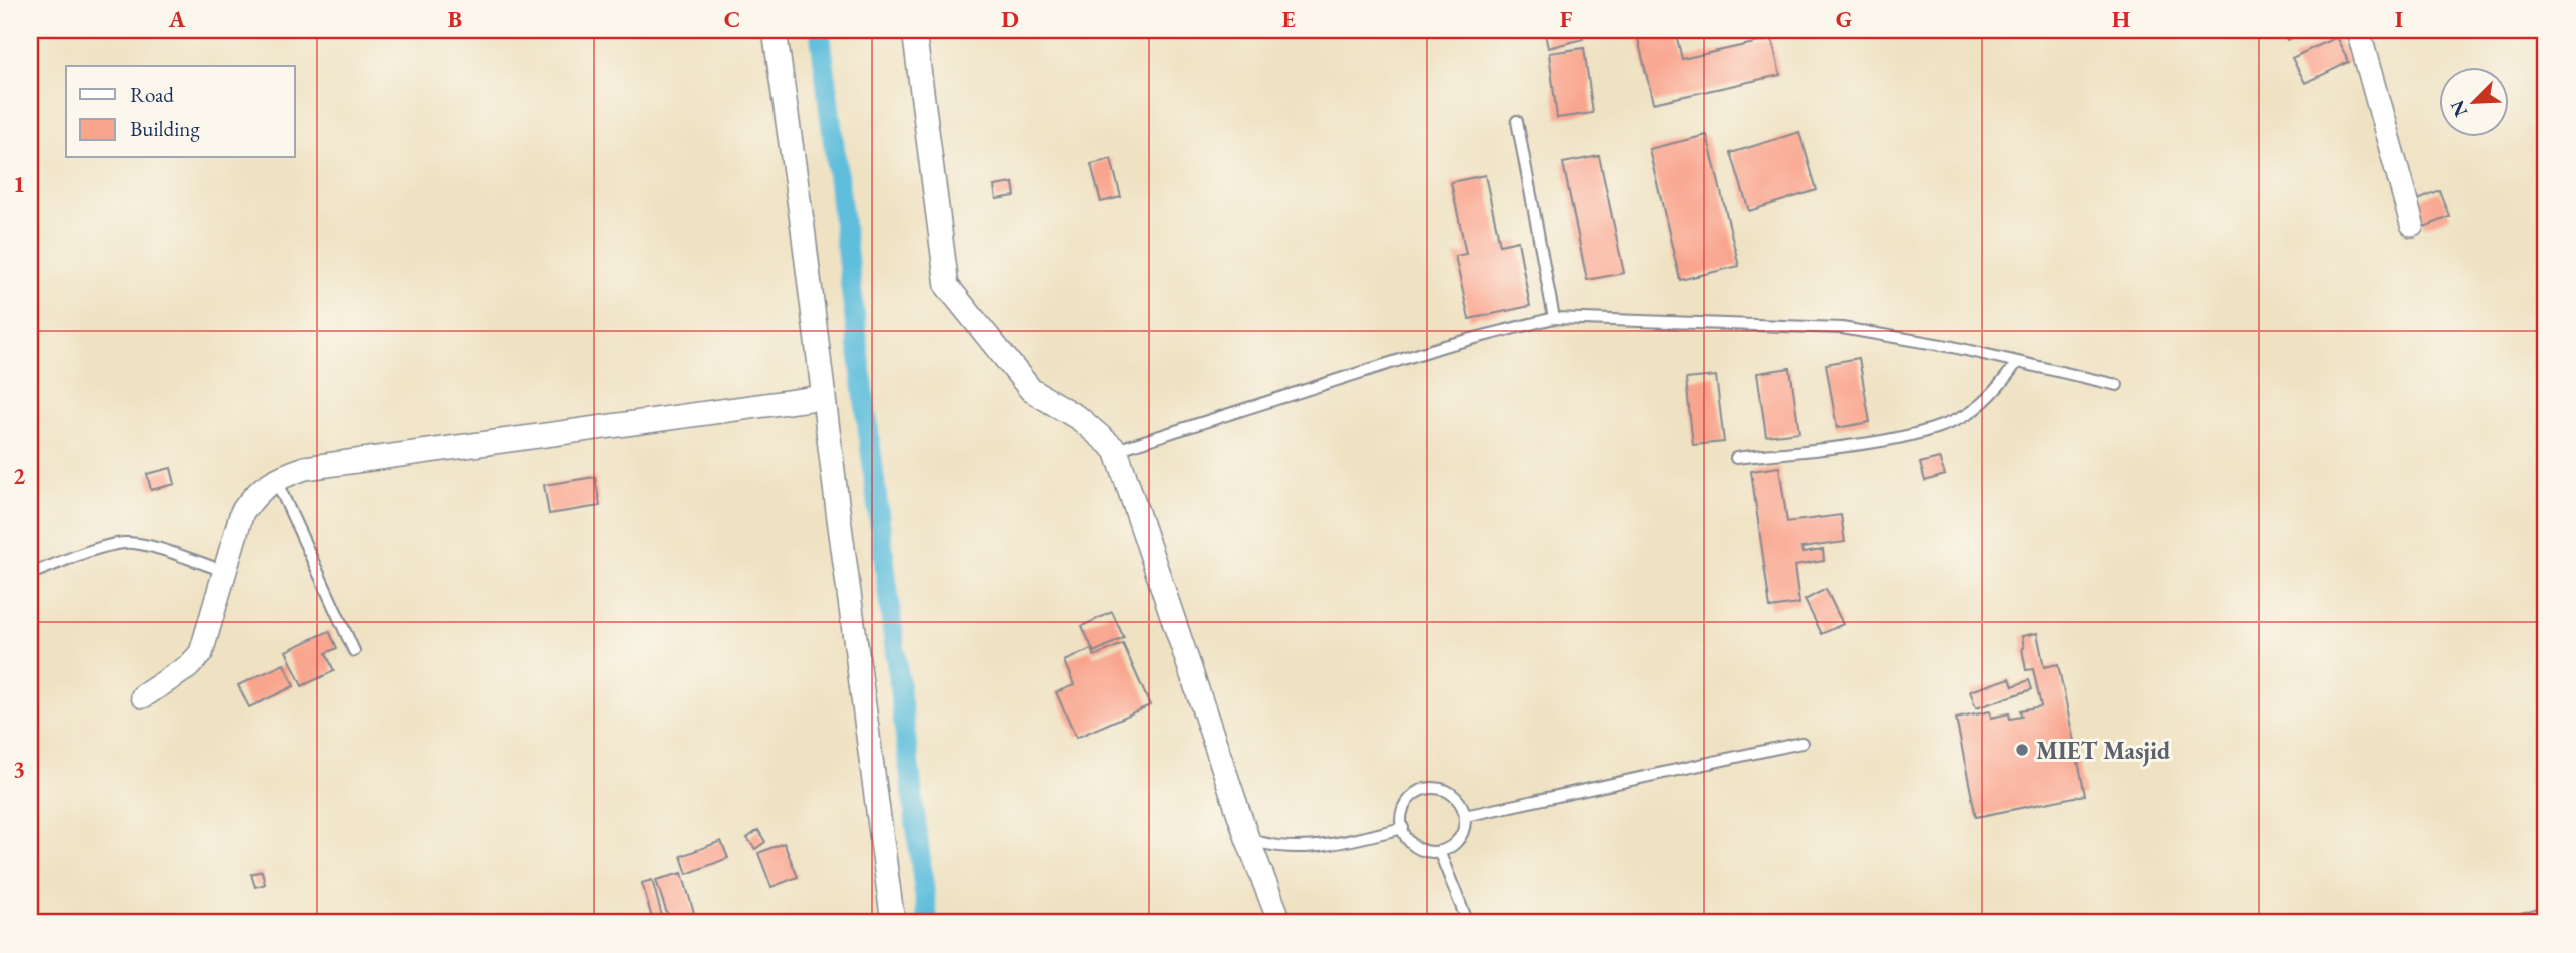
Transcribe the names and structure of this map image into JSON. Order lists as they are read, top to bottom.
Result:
{
  "places": ["MIET Masjid"],
  "legend": ["Road", "Building"],
  "north": "bottom left",
  "grid": {
    "columns": [
      "A",
      "B",
      "C",
      "D",
      "E",
      "F",
      "G",
      "H",
      "I"
    ],
    "rows": ["1", "2", "3"]
  }
}
